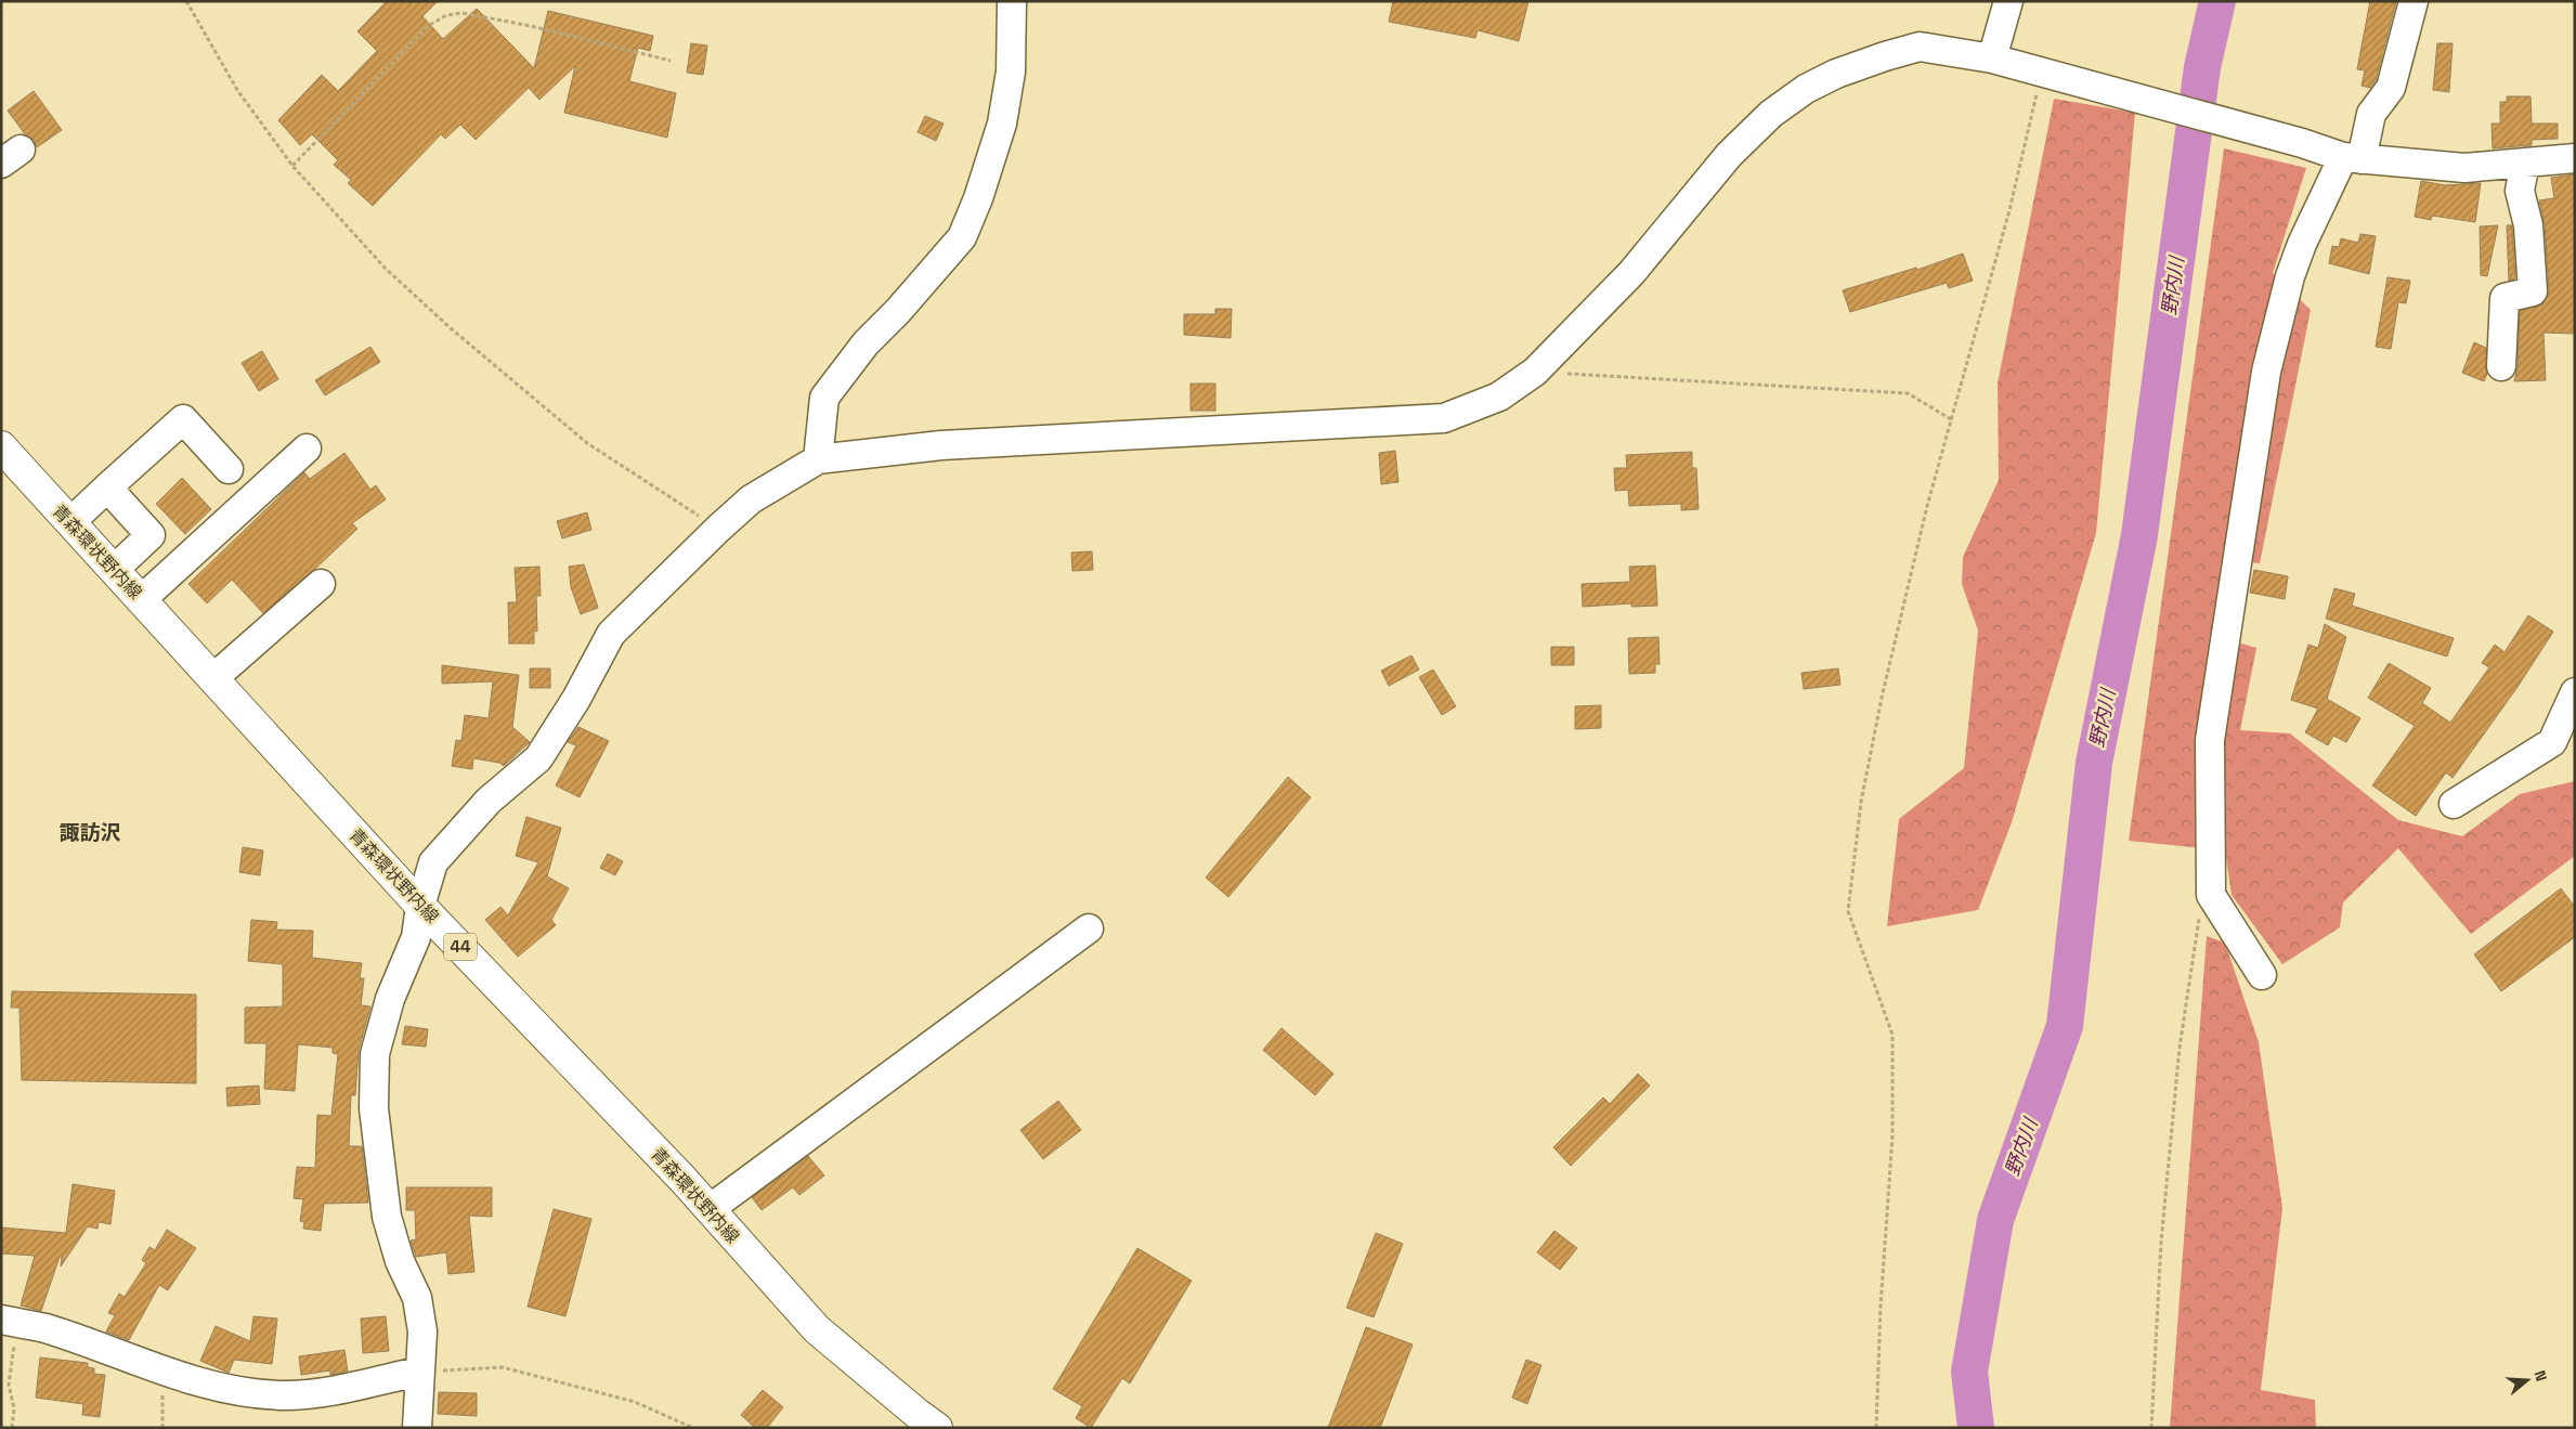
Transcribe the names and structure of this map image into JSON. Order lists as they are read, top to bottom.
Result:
{
  "streets": {
    "main road": ["青森環状野内線", "44"]
  },
  "districts": ["諏訪沢"],
  "water": ["野内川"],
  "north": "right"
}
